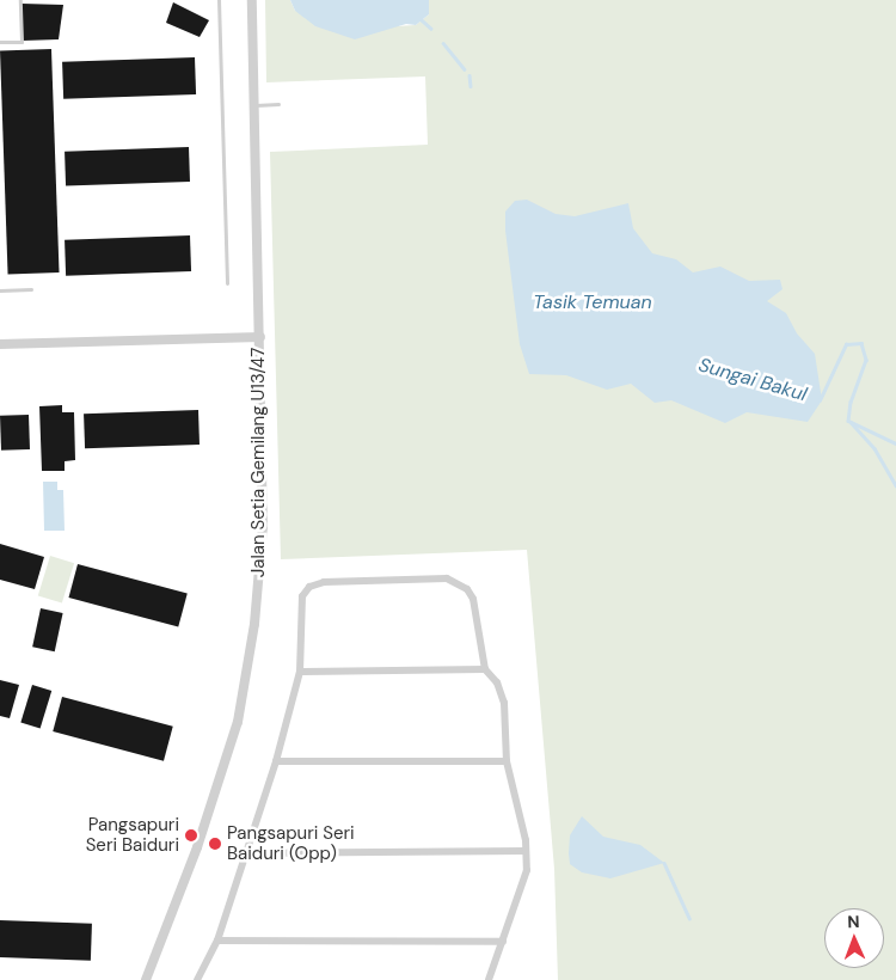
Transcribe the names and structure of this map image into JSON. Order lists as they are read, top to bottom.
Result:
{
  "streets": {
    "street": ["Jalan Setia Gemilang U13/47"]
  },
  "water": ["Tasik Temuan", "Sungai Bakul"],
  "places": ["Pangsapuri Seri Baiduri", "Pangsapuri Seri Baiduri (Opp)"],
  "north": "top"
}
